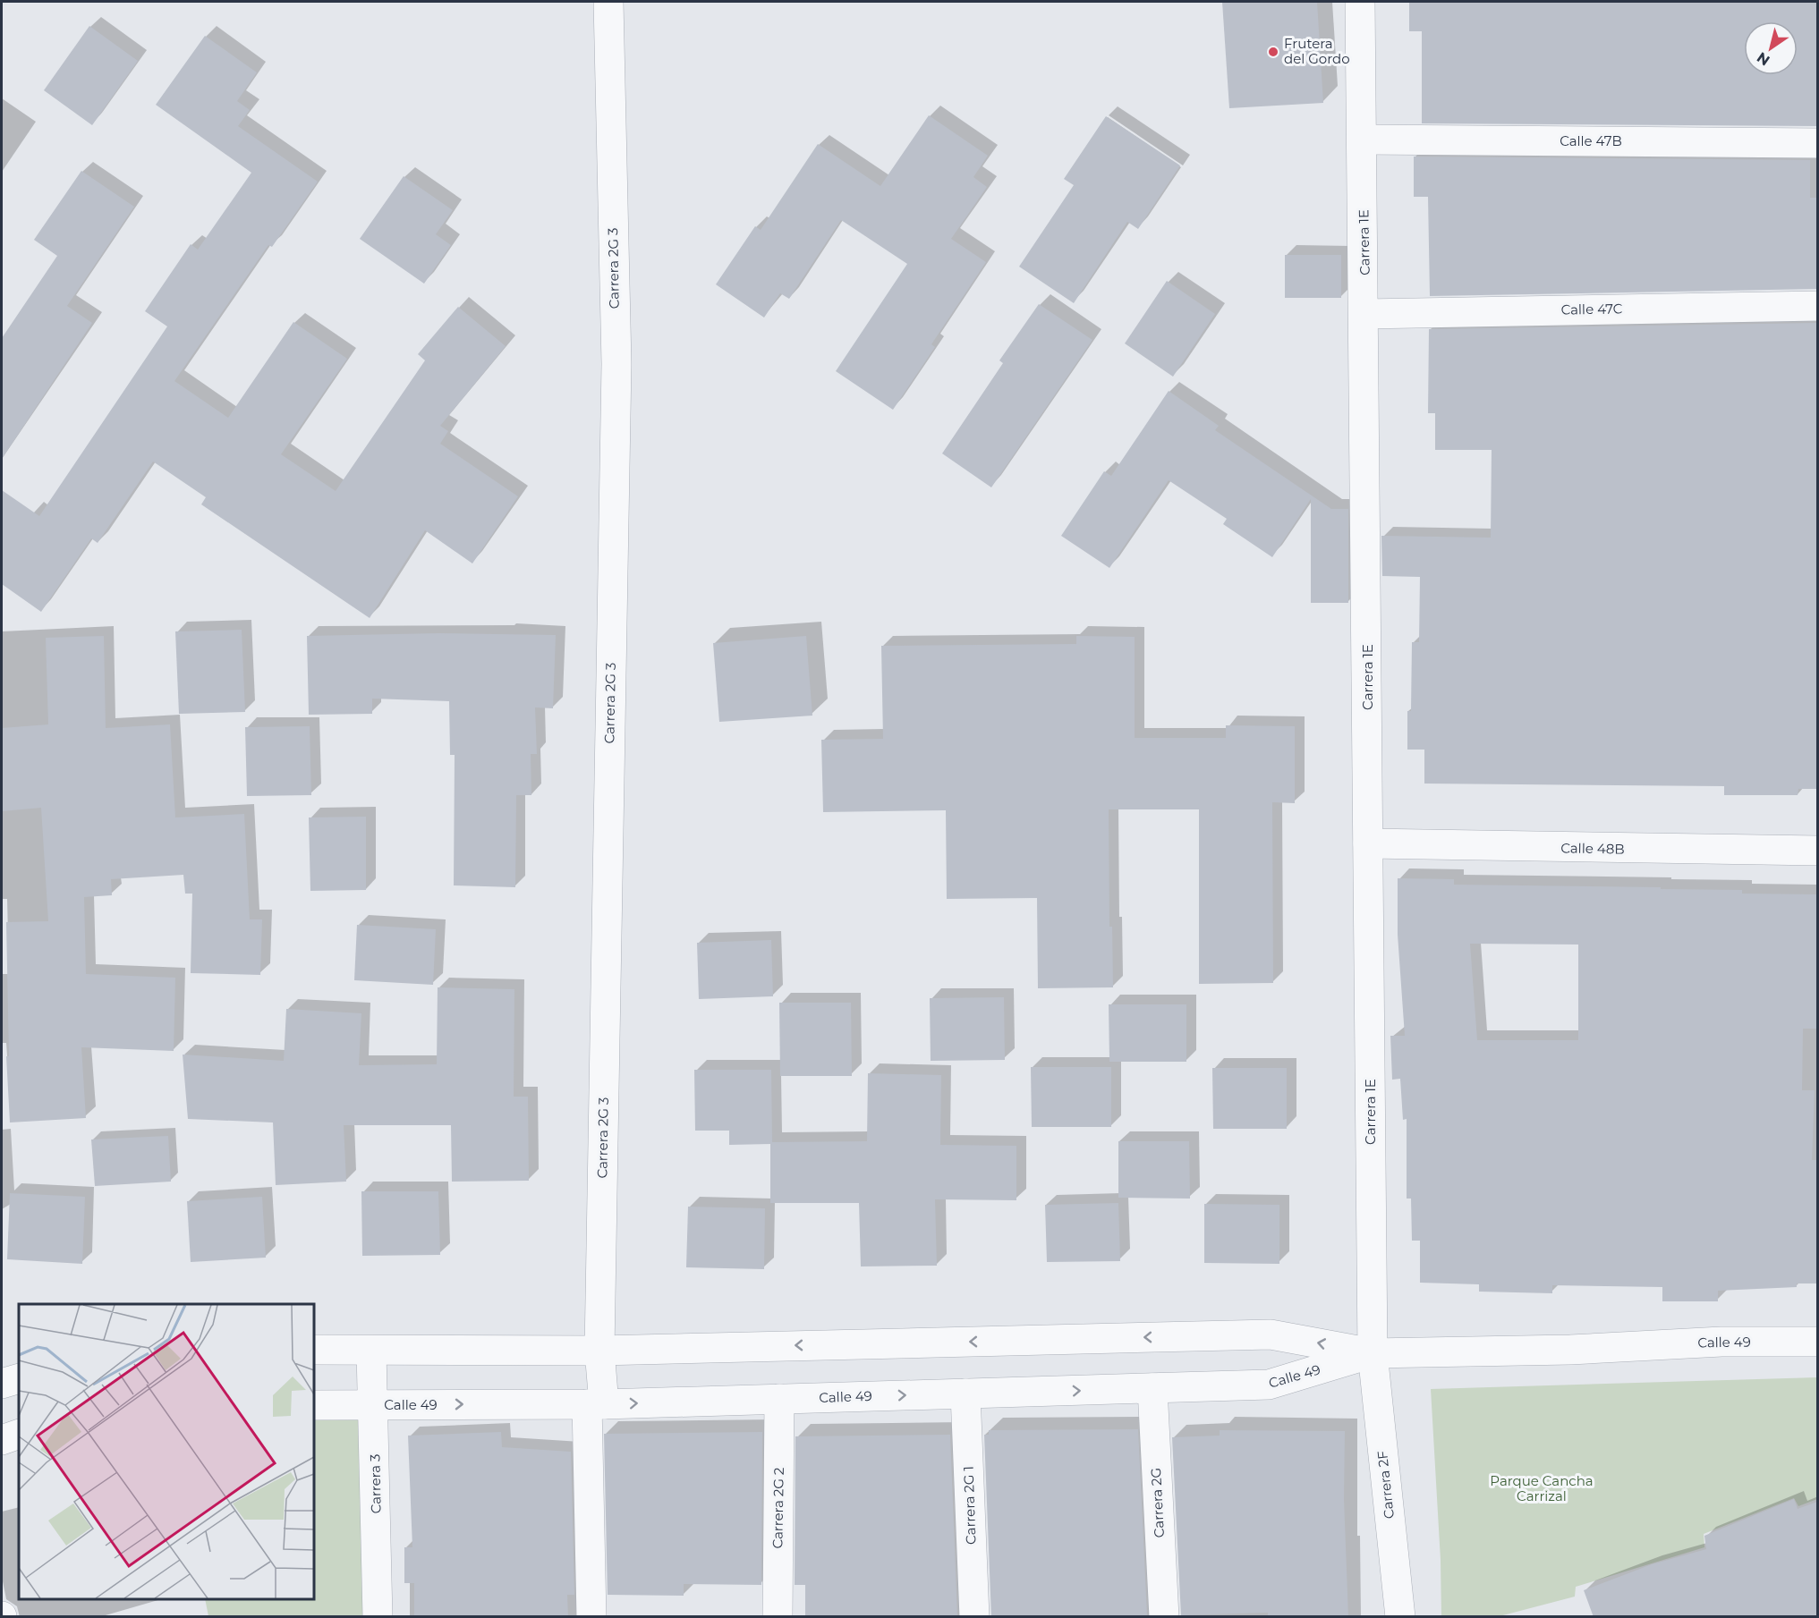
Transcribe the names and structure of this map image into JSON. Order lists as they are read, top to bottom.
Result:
{
  "streets": {
    "street": [
      "Calle 47B",
      "Carrera 1E",
      "Carrera 2G 3",
      "Calle 47C",
      "Calle 48B",
      "Calle 49",
      "Carrera 3",
      "Carrera 2F",
      "Carrera 2G",
      "Carrera 2G 1",
      "Carrera 2G 2"
    ]
  },
  "crossings": [
    ["Calle 47B", "Carrera 1E"],
    ["Carrera 1E", "Calle 47C"],
    ["Carrera 1E", "Calle 48B"],
    ["Carrera 1E", "Calle 49"],
    ["Carrera 1E", "Carrera 2F"],
    ["Carrera 2G 3", "Calle 49"],
    ["Calle 49", "Carrera 3"],
    ["Calle 49", "Carrera 2F"],
    ["Calle 49", "Carrera 2G"],
    ["Calle 49", "Carrera 2G 1"],
    ["Calle 49", "Carrera 2G 2"]
  ],
  "parks": ["Parque Cancha Carrizal"],
  "places": ["Frutera del Gordo"],
  "north": "bottom left"
}
